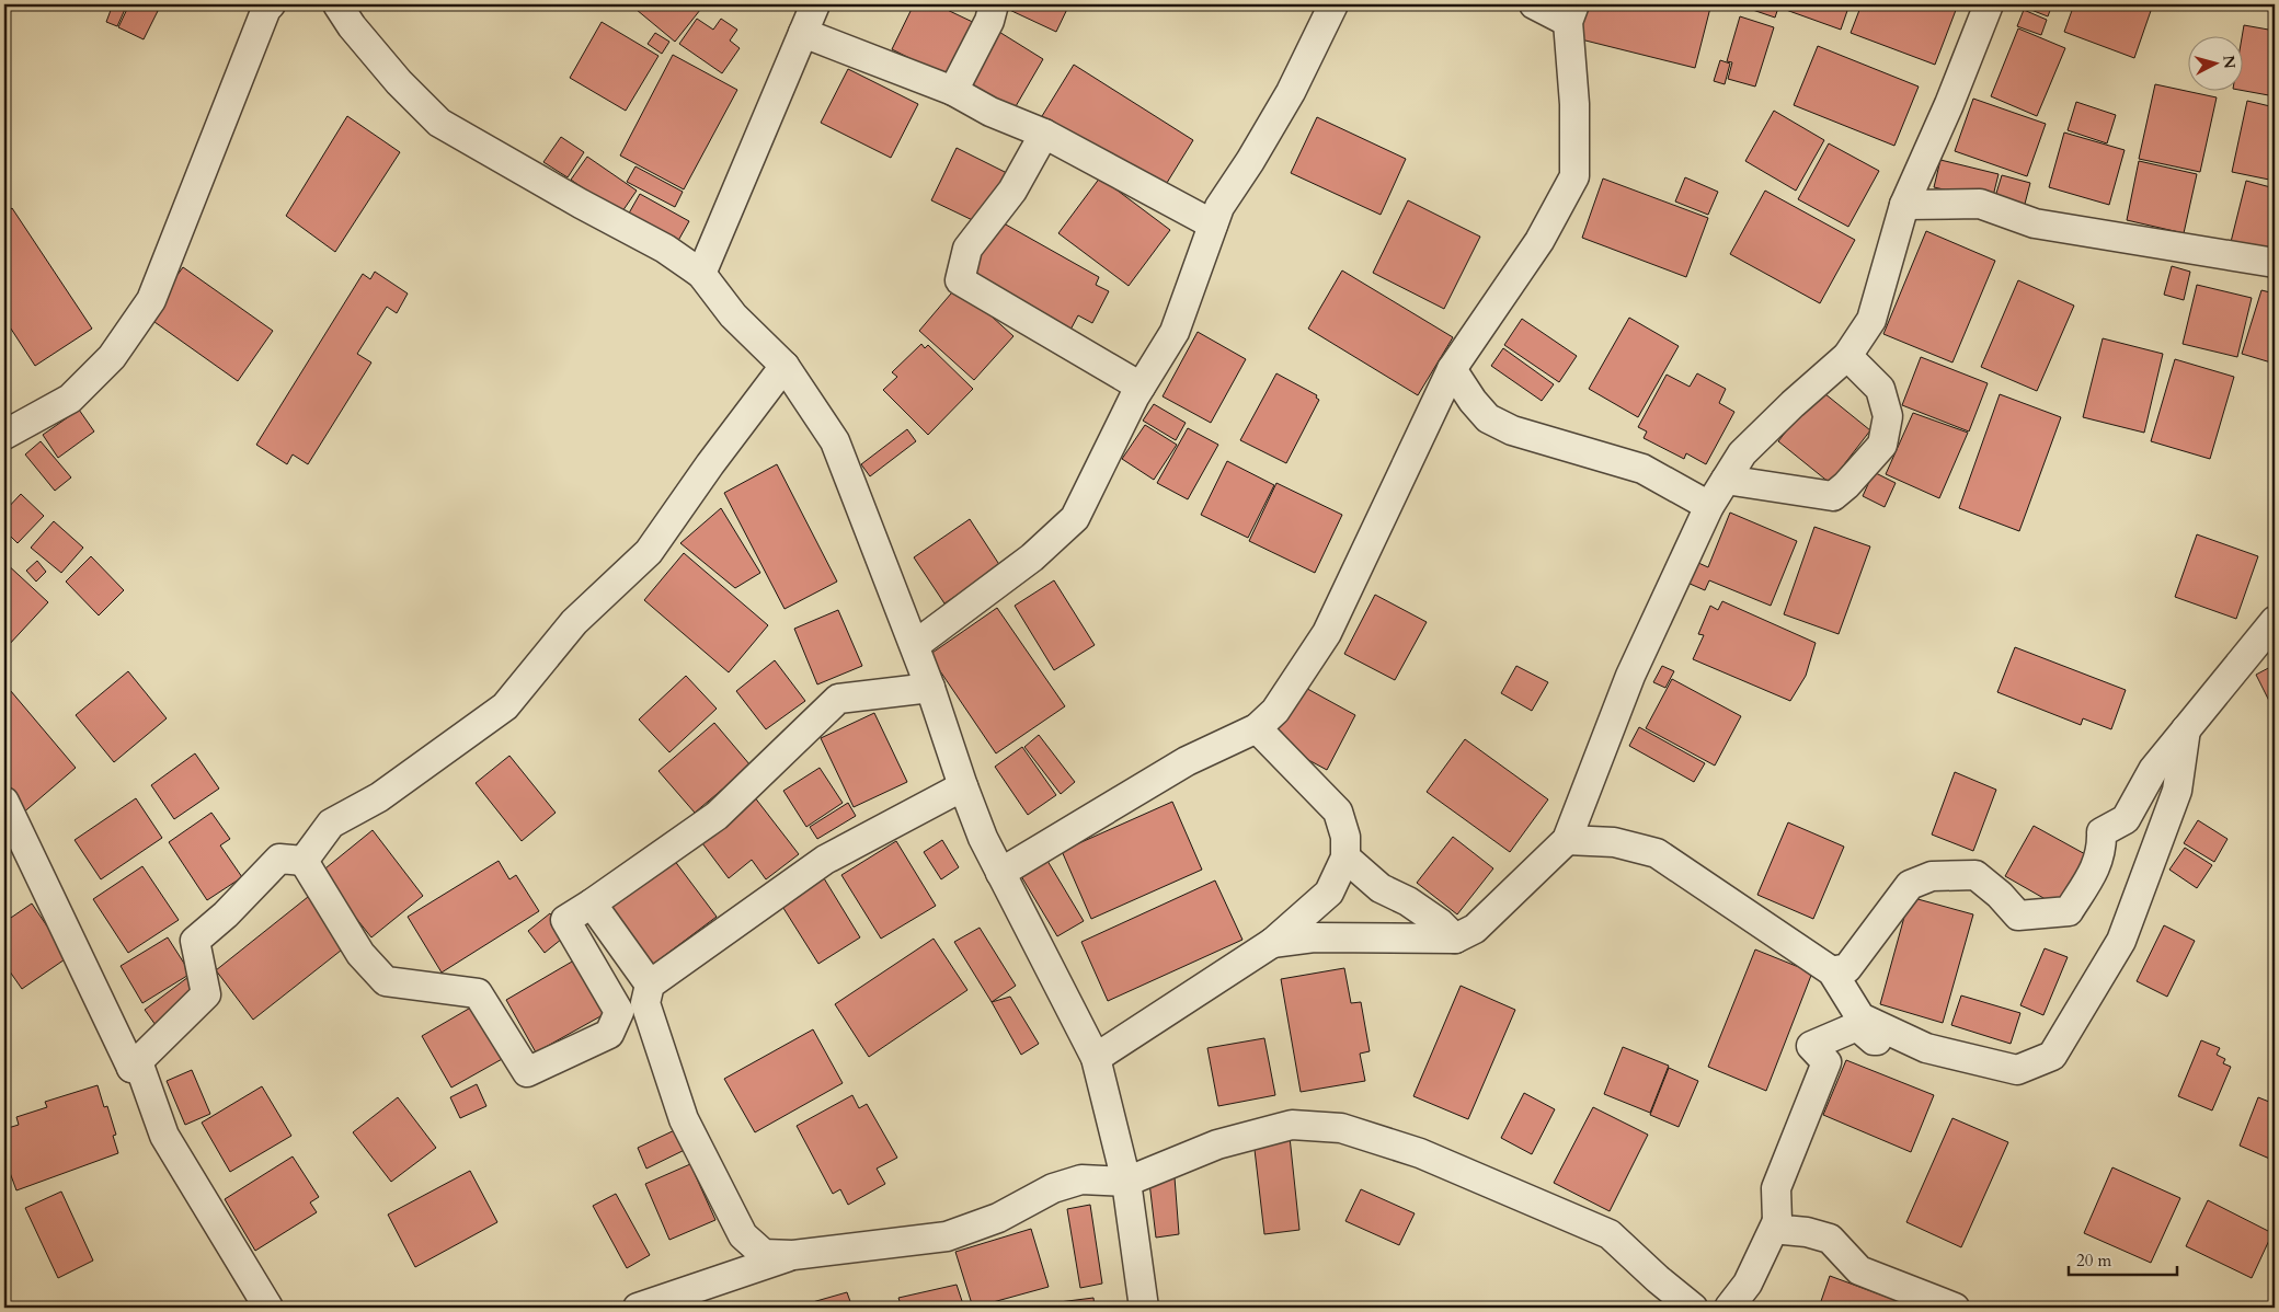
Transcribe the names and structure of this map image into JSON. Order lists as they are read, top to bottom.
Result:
{
  "scale_bar": "20 m",
  "north": "right"
}
